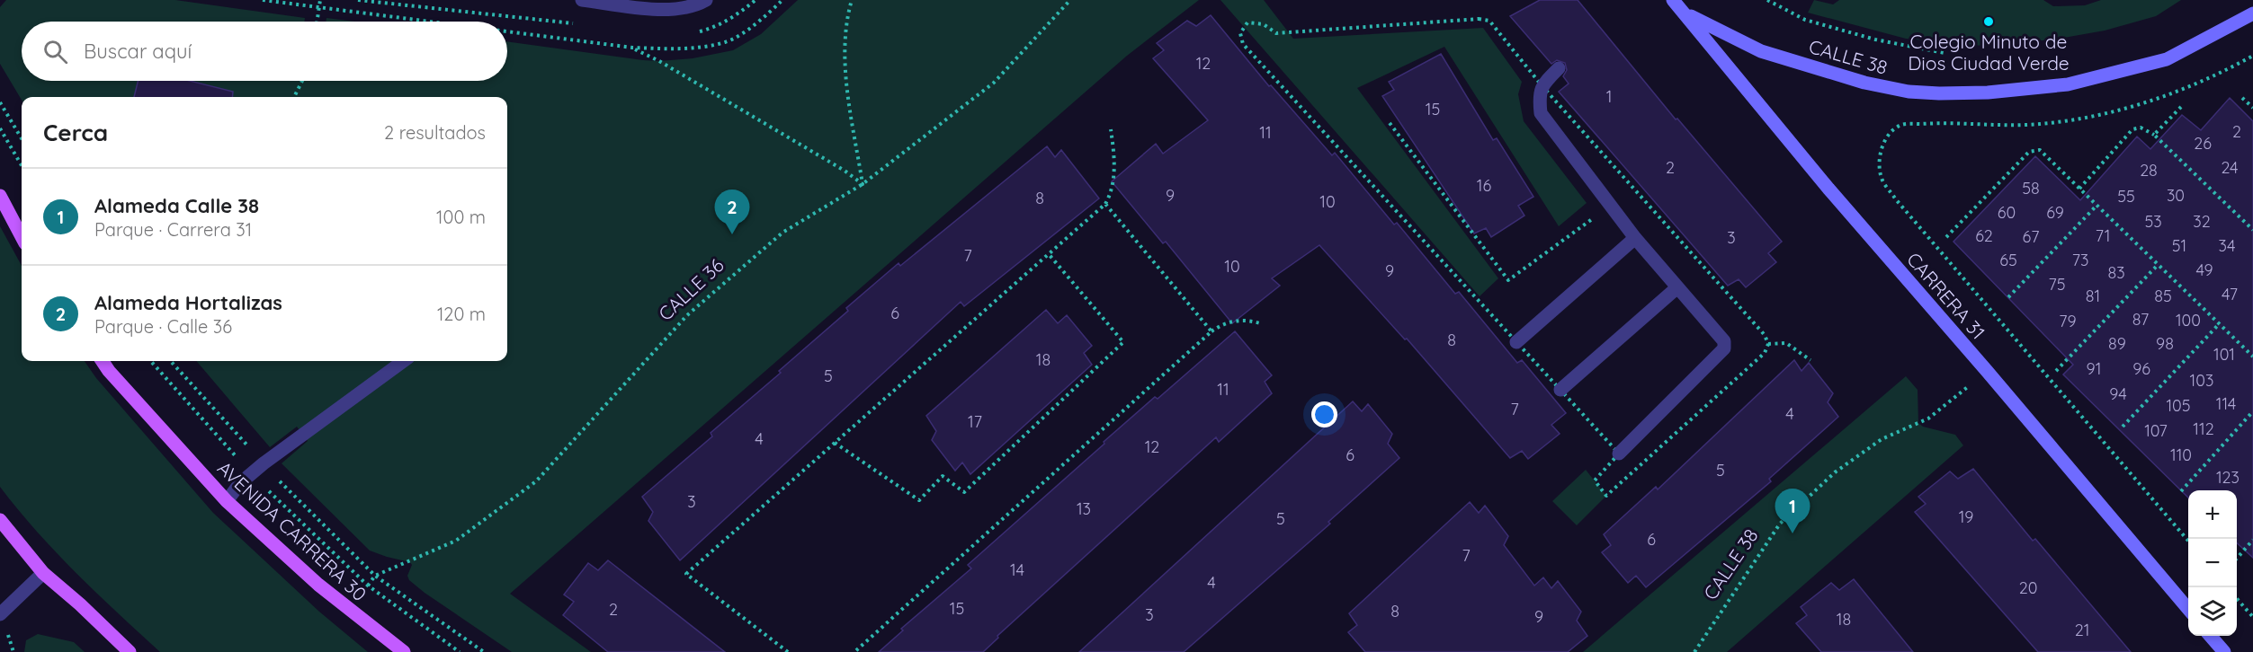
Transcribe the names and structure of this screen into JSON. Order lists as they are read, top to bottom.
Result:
{
  "streets": {
    "main road": ["AVENIDA CARRERA 30"],
    "street": ["CALLE 38", "CARRERA 31"],
    "path": ["CALLE 36"]
  },
  "crossings": [
    ["CALLE 38", "CARRERA 31"]
  ],
  "places": ["Colegio Minuto de Dios Ciudad Verde"],
  "house_numbers": [
    "12",
    "1",
    "15",
    "2",
    "11",
    "26",
    "2",
    "24",
    "28",
    "16",
    "58",
    "9",
    "30",
    "55",
    "8",
    "10",
    "60",
    "69",
    "53",
    "32",
    "62",
    "71",
    "67",
    "3",
    "51",
    "34",
    "7",
    "65",
    "73",
    "10",
    "49",
    "9",
    "83",
    "75",
    "47",
    "81",
    "85",
    "6",
    "87",
    "100",
    "79",
    "8",
    "89",
    "98",
    "101",
    "18",
    "91",
    "96",
    "5",
    "103",
    "11",
    "94",
    "114",
    "105",
    "7",
    "4",
    "17",
    "112",
    "107",
    "4",
    "12",
    "6",
    "110",
    "5",
    "123",
    "3",
    "13",
    "19",
    "5",
    "6",
    "7",
    "14",
    "4",
    "20",
    "15",
    "2",
    "8",
    "3",
    "9",
    "18",
    "21"
  ],
  "page": {
    "search": "Buscar aquí",
    "heading": ["Cerca", "2 resultados"],
    "list": [
      {
        "mark": "1",
        "name": "Alameda Calle 38",
        "note": "Parque · Carrera 31",
        "value": "100 m"
      },
      {
        "mark": "2",
        "name": "Alameda Hortalizas",
        "note": "Parque · Calle 36",
        "value": "120 m"
      }
    ],
    "pins": ["2", "1"],
    "map_buttons": ["+", "−"]
  }
}
